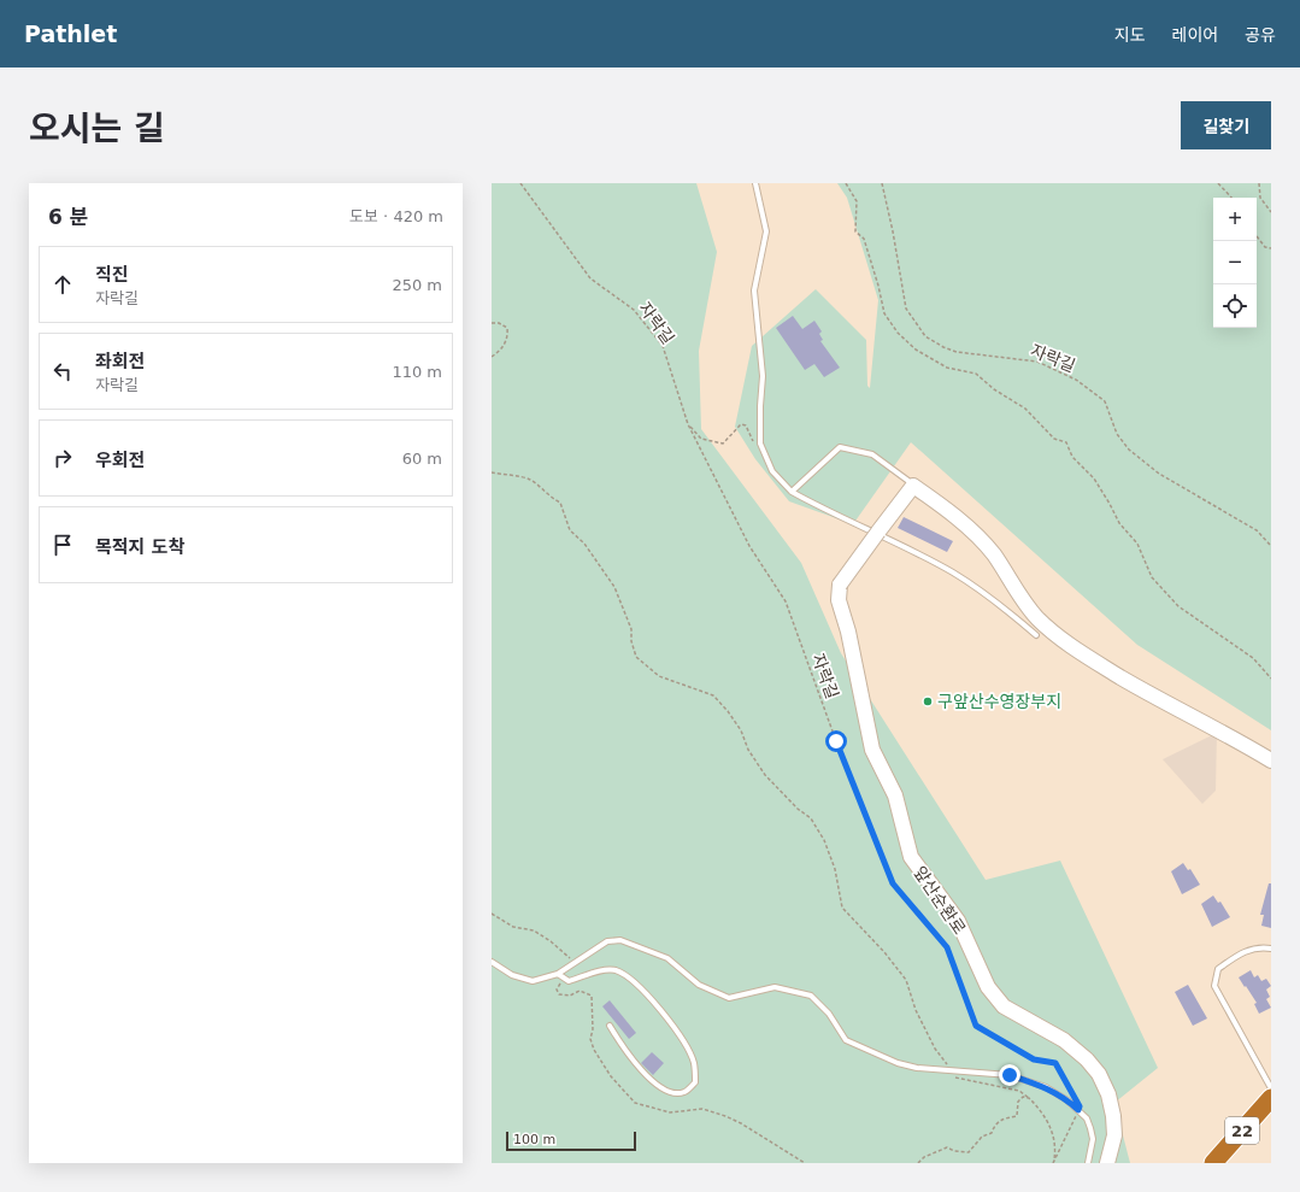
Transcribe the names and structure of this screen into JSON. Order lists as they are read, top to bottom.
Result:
{
  "streets": {
    "highway": ["22"],
    "street": ["앞산순환로"],
    "path": ["자락길"]
  },
  "places": ["구앞산수영장부지"],
  "scale_bar": "100 m",
  "page": {
    "header": "Pathlet",
    "nav": ["지도", "레이어", "공유"],
    "title": "오시는 길",
    "buttons": "길찾기",
    "heading": ["6 분", "도보 · 420 m"],
    "map_buttons": ["+", "−"],
    "list": [
      ["직진", "자락길", "250 m"],
      ["좌회전", "자락길", "110 m"],
      ["우회전", "60 m"],
      "목적지 도착"
    ],
    "scale": "100 m"
  }
}
